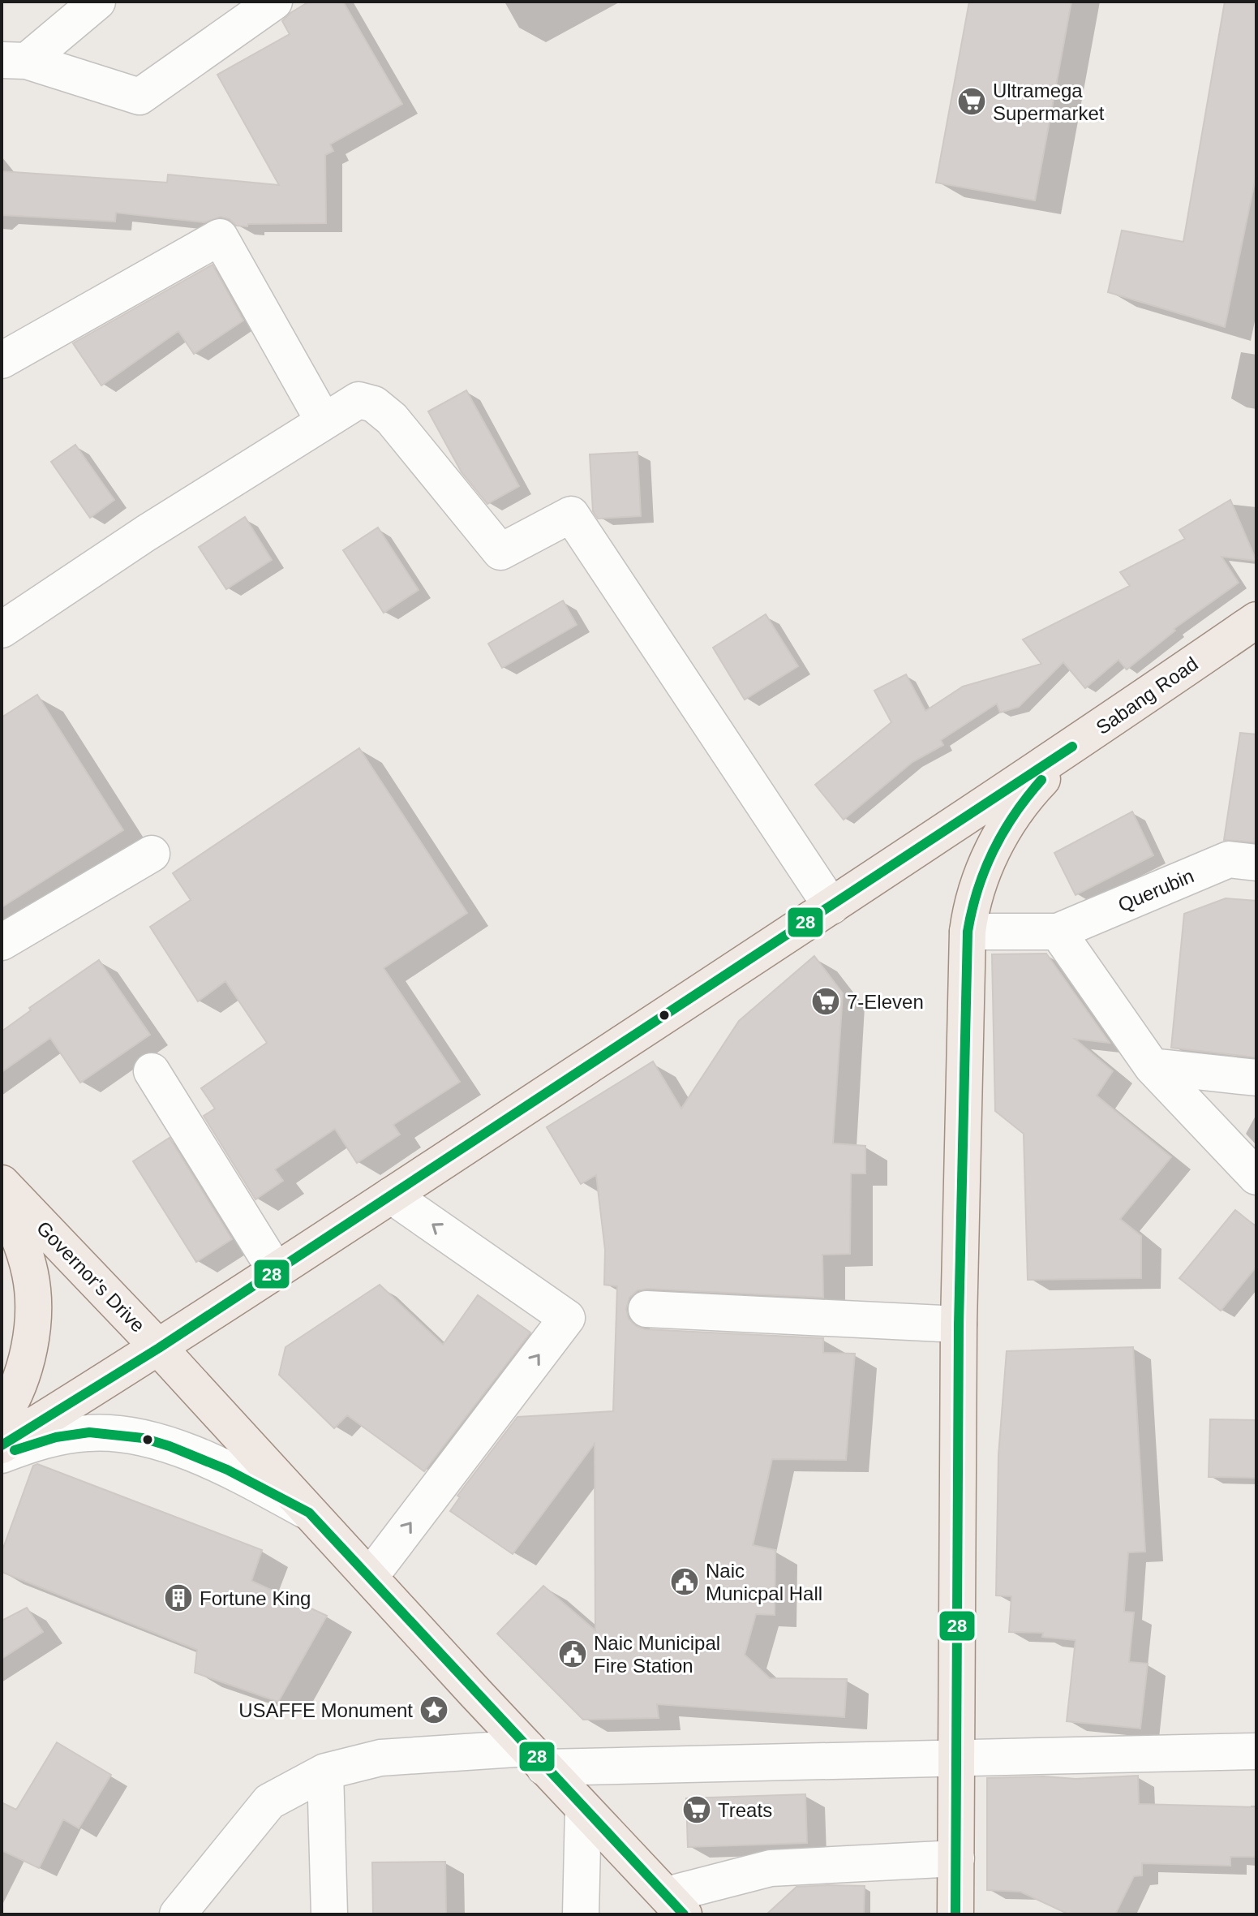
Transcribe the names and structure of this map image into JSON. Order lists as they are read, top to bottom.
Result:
{
  "streets": {
    "main road": ["Sabang Road", "Governor's Drive"],
    "street": ["Querubin"]
  },
  "crossings": [
    ["Sabang Road", "Governor's Drive"]
  ],
  "places": {
    "supermarket": ["Ultramega Supermarket", "7-Eleven", "Treats"],
    "public building": ["Naic Municpal Hall", "Naic Municipal Fire Station"],
    "building": ["Fortune King"],
    "place": ["USAFFE Monument"]
  },
  "lines": ["transit line 28"]
}
